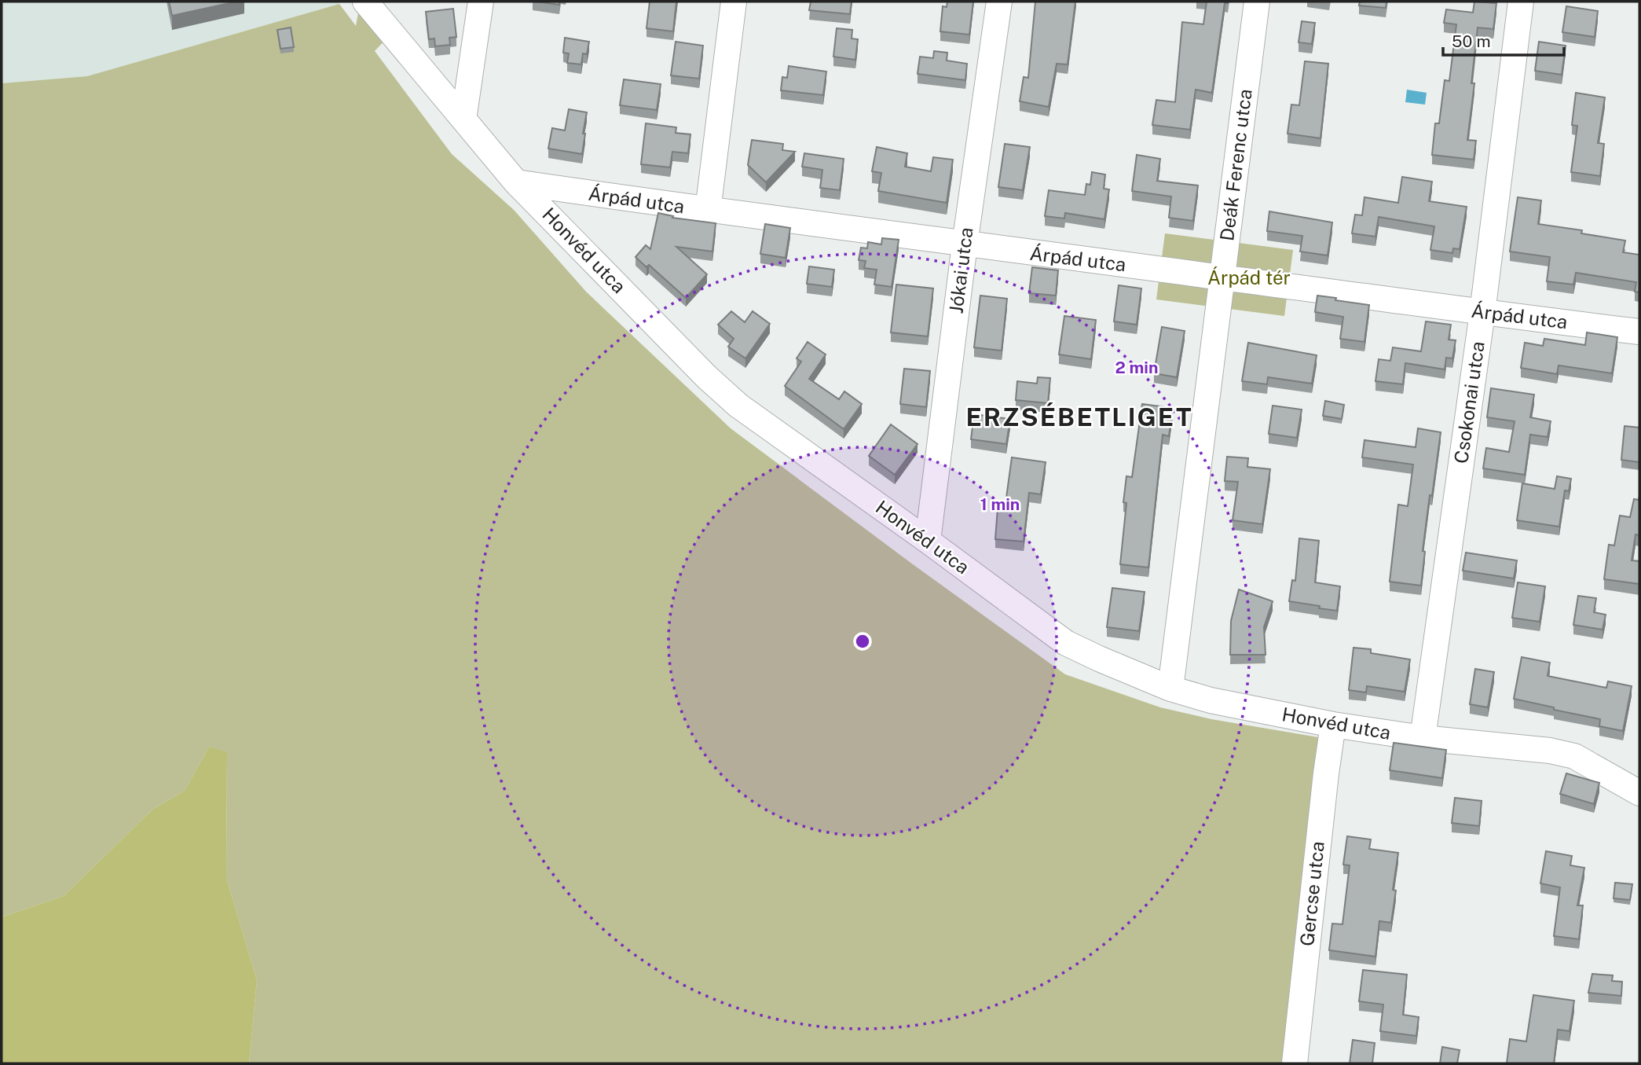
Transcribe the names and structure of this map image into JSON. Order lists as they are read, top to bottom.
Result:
{
  "streets": {
    "street": [
      "Deák Ferenc utca",
      "Árpád utca",
      "Honvéd utca",
      "Jókai utca",
      "Csokonai utca",
      "Gercse utca"
    ]
  },
  "crossings": [
    ["Deák Ferenc utca", "Árpád utca"],
    ["Deák Ferenc utca", "Honvéd utca"],
    ["Árpád utca", "Honvéd utca"],
    ["Árpád utca", "Jókai utca"],
    ["Árpád utca", "Csokonai utca"],
    ["Honvéd utca", "Jókai utca"],
    ["Honvéd utca", "Csokonai utca"],
    ["Honvéd utca", "Gercse utca"]
  ],
  "districts": ["ERZSÉBETLIGET"],
  "parks": ["Árpád tér"],
  "scale_bar": "50 m",
  "rings": ["2 min", "1 min"]
}
